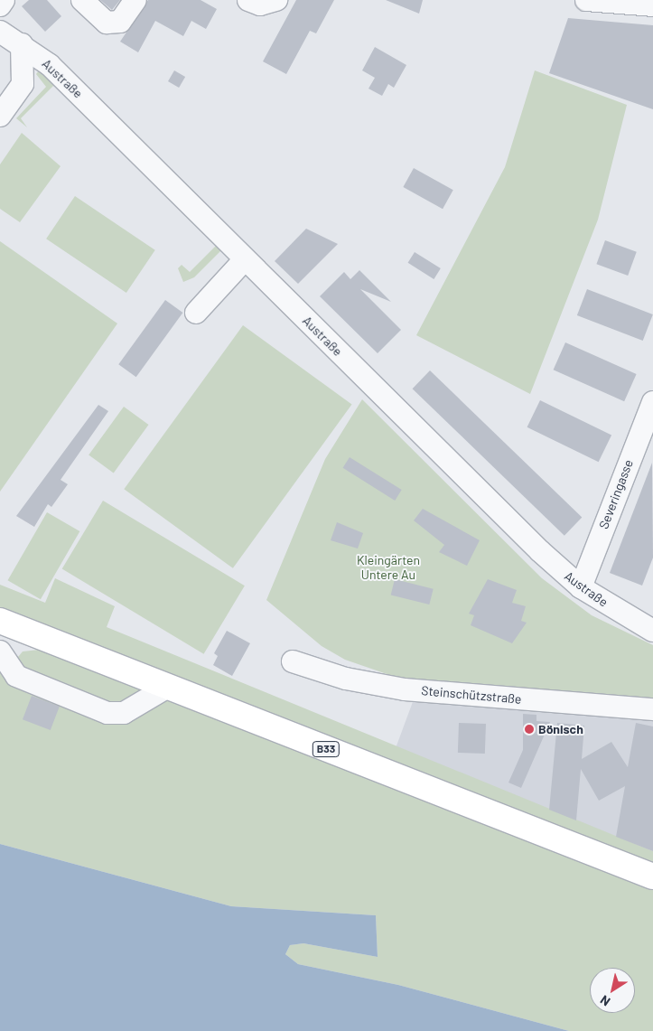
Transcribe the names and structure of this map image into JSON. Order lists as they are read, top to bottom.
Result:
{
  "streets": {
    "highway": ["B33"],
    "street": ["Austraße", "Severingasse", "Steinschützstraße"]
  },
  "crossings": [
    ["Austraße", "Severingasse"]
  ],
  "parks": ["Kleingärten Untere Au"],
  "places": ["Bönisch"],
  "north": "bottom left"
}
